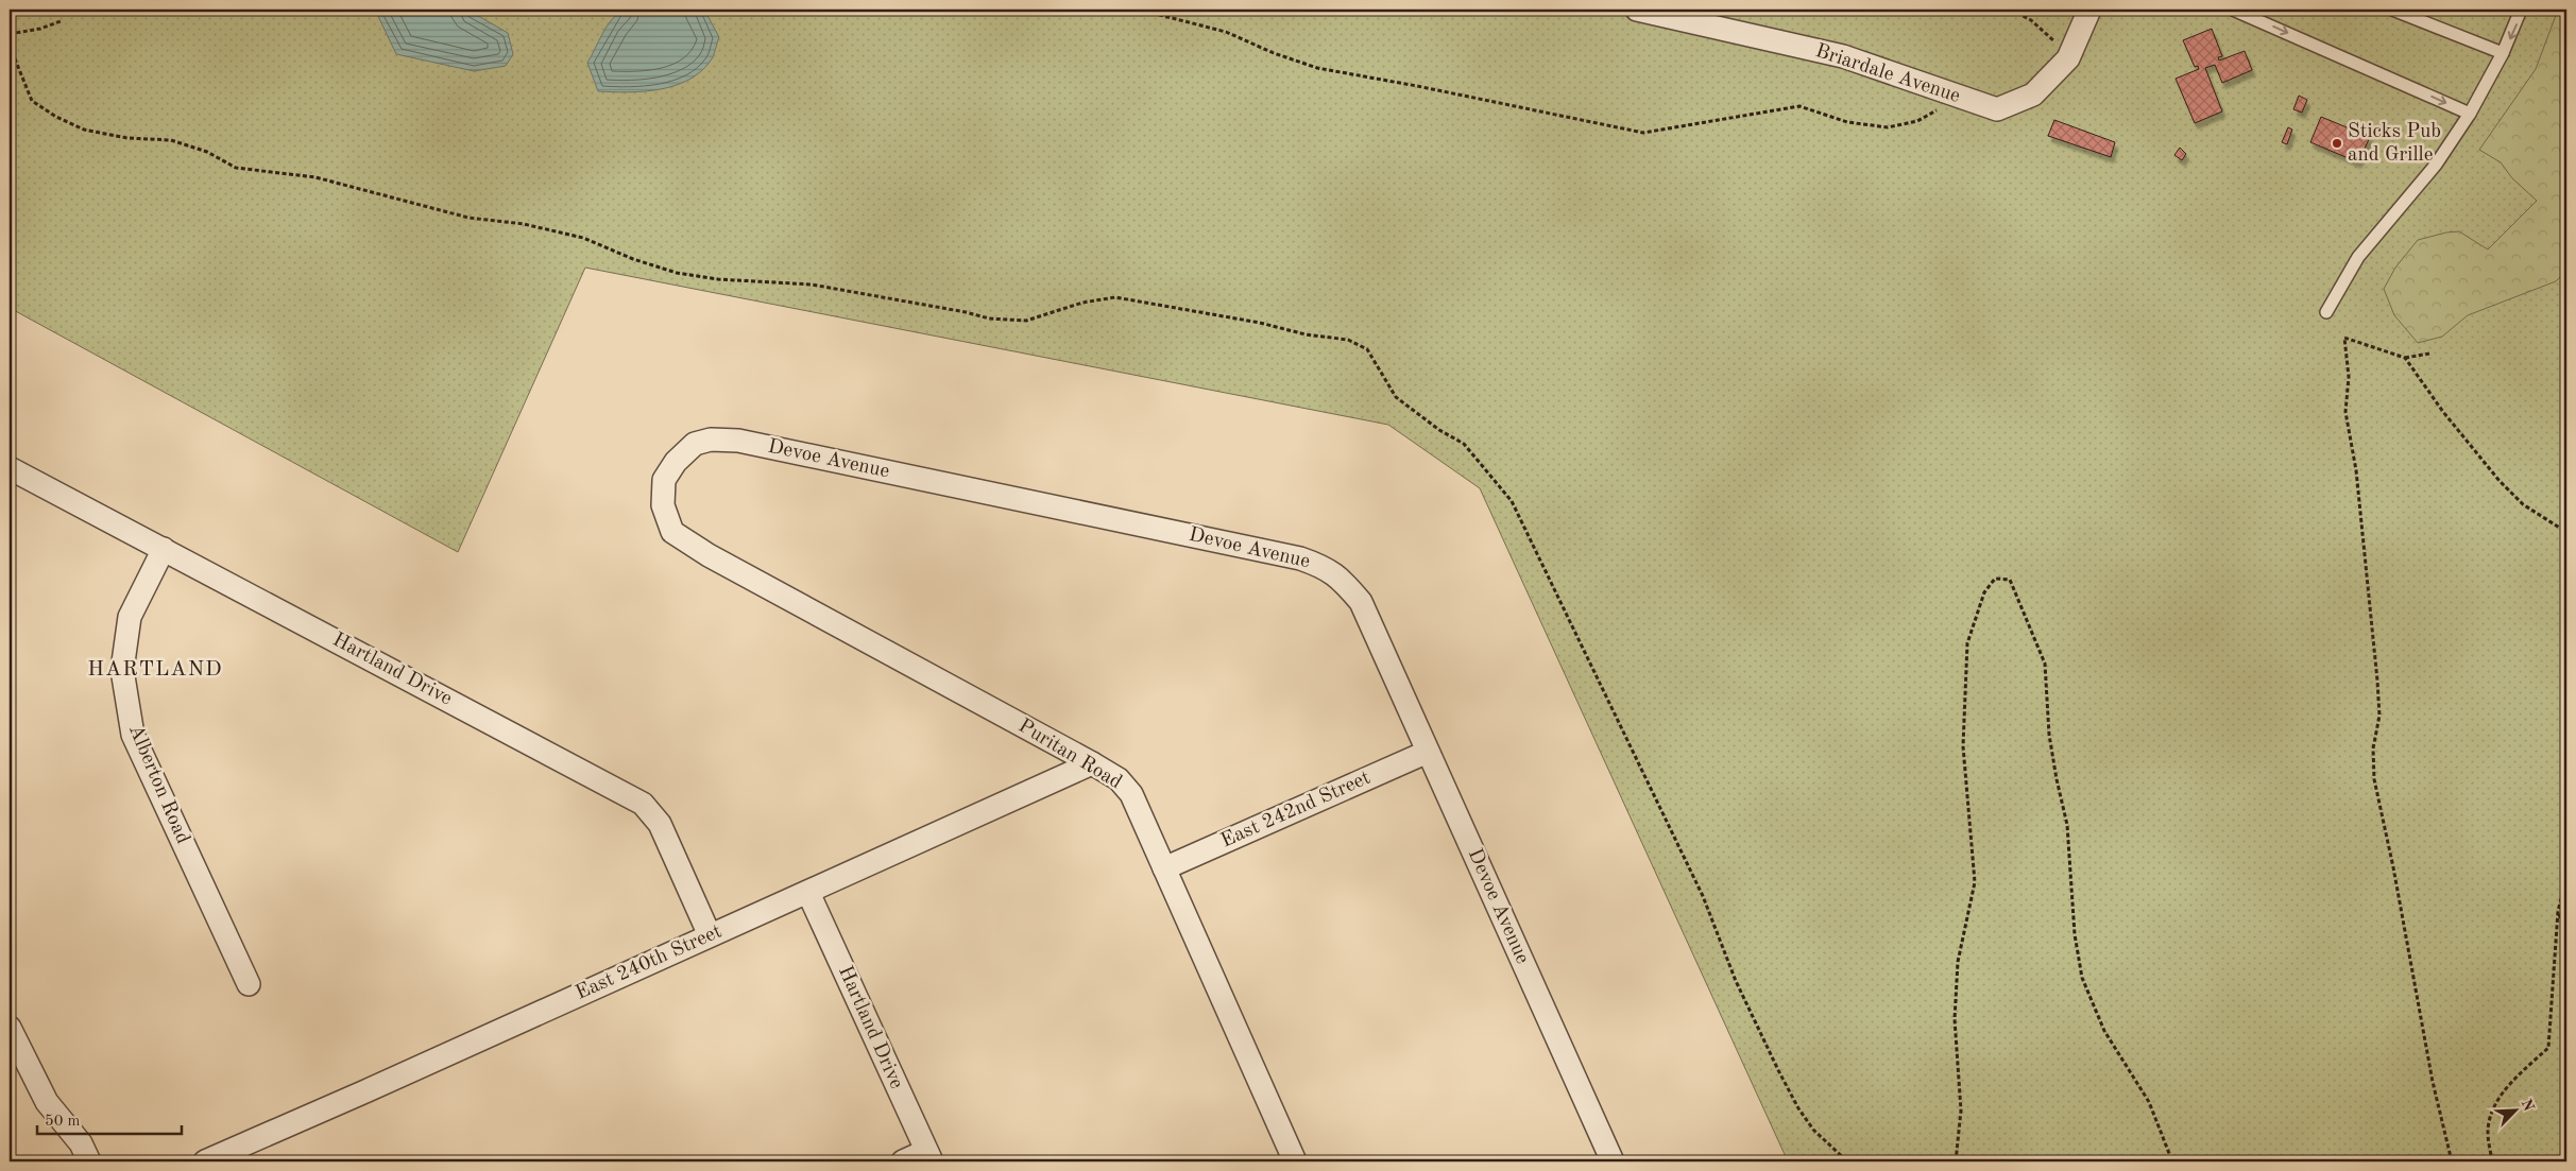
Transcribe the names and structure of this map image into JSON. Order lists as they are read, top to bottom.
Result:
{
  "streets": {
    "street": [
      "Briardale Avenue",
      "Devoe Avenue",
      "Hartland Drive",
      "Puritan Road",
      "Alberton Road",
      "East 242nd Street",
      "East 240th Street"
    ]
  },
  "crossings": [
    ["Devoe Avenue", "Puritan Road"],
    ["Devoe Avenue", "East 242nd Street"],
    ["Hartland Drive", "Alberton Road"],
    ["Hartland Drive", "East 240th Street"],
    ["Puritan Road", "East 242nd Street"],
    ["Puritan Road", "East 240th Street"]
  ],
  "districts": ["HARTLAND"],
  "places": ["Sticks Pub and Grille"],
  "scale_bar": "50 m",
  "north": "top right"
}
